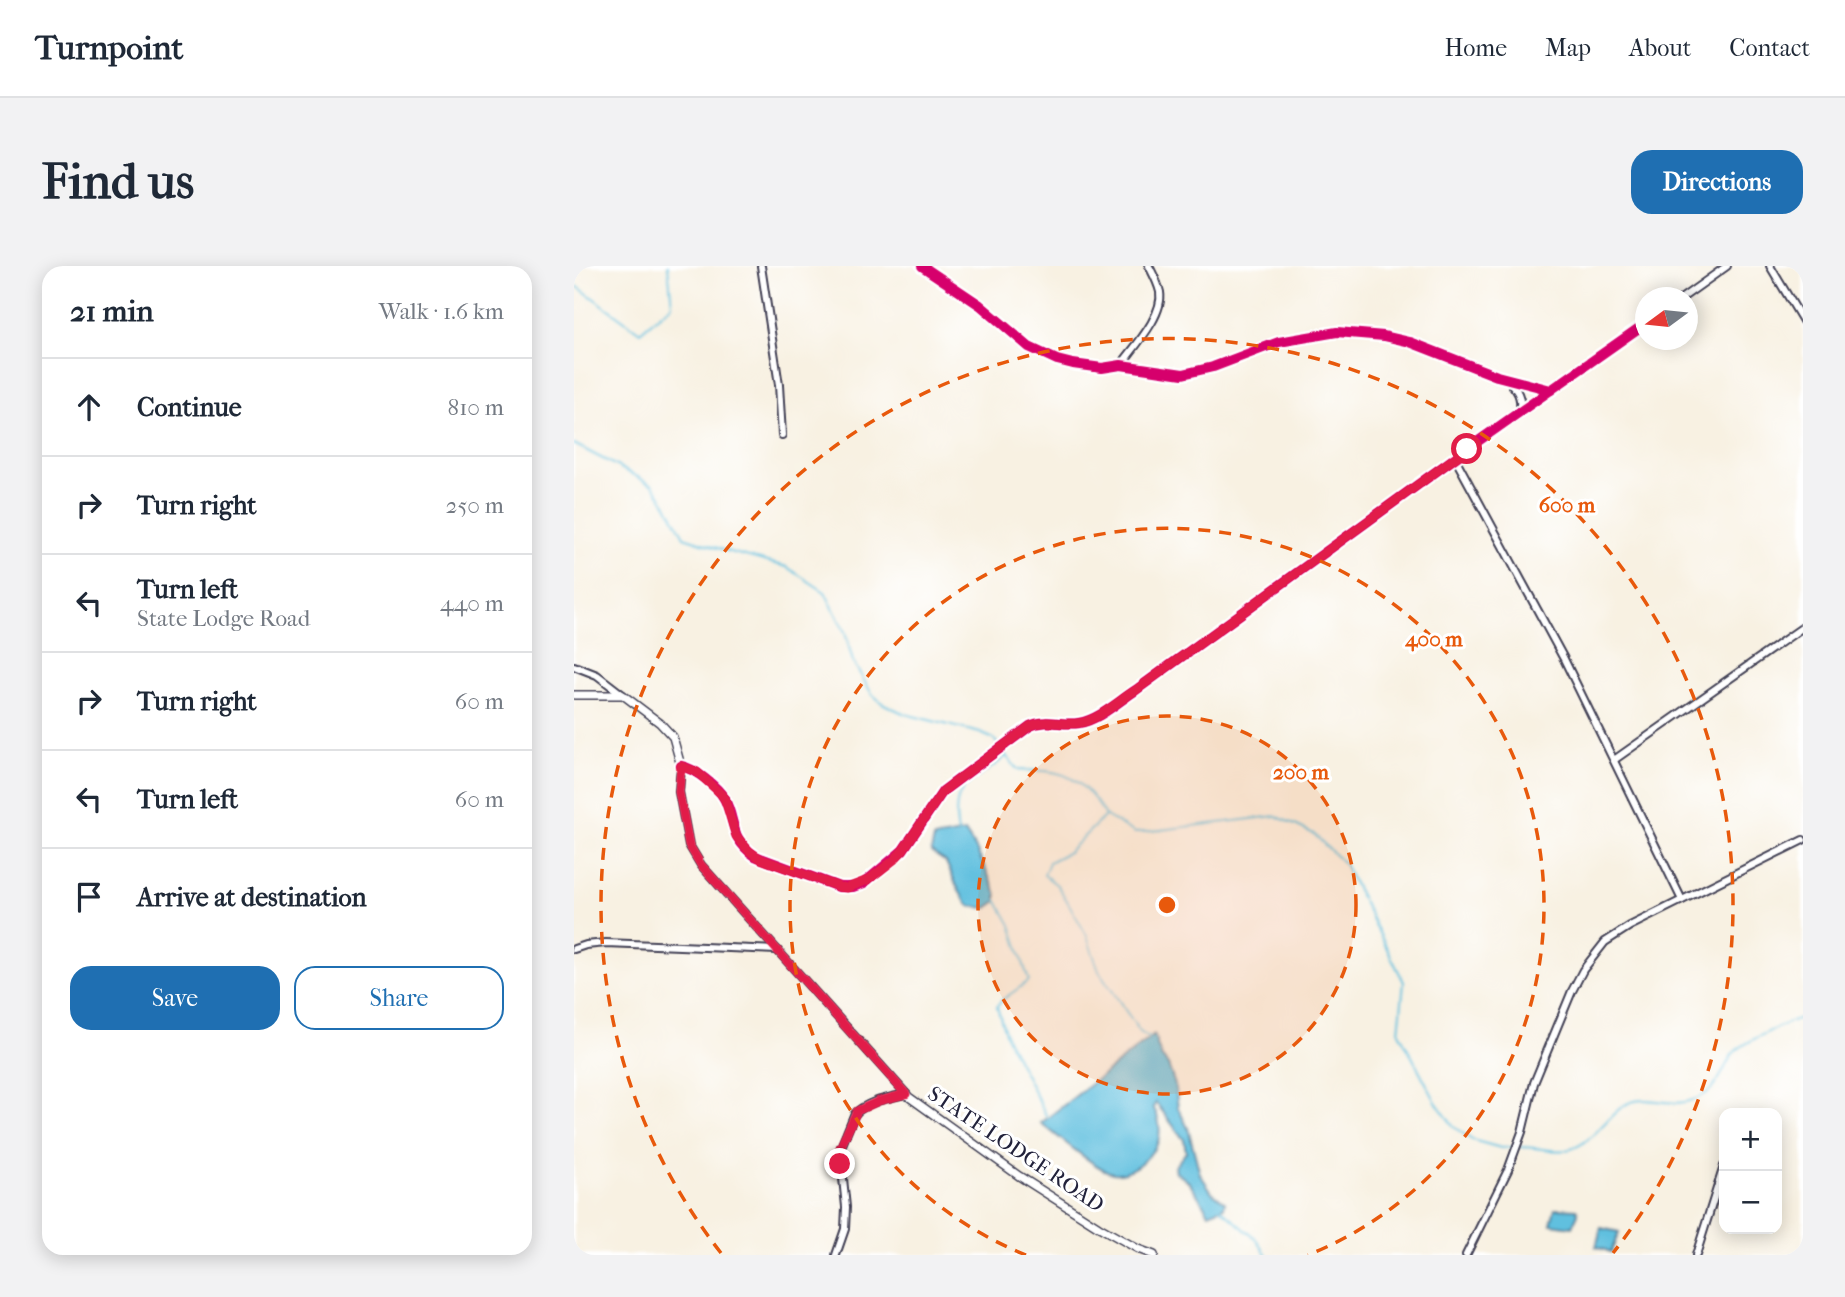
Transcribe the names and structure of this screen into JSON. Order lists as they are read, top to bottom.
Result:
{
  "streets": {
    "street": ["STATE LODGE ROAD"]
  },
  "north": "left",
  "page": {
    "header": "Turnpoint",
    "nav": [
      "Home",
      "Map",
      "About",
      "Contact"
    ],
    "buttons": [
      "Directions",
      ["Save", "Share"]
    ],
    "title": "Find us",
    "heading": ["21 min", "Walk · 1.6 km"],
    "list": [
      ["Continue", "810 m"],
      ["Turn right", "250 m"],
      ["Turn left", "State Lodge Road", "440 m"],
      ["Turn right", "60 m"],
      ["Turn left", "60 m"],
      "Arrive at destination"
    ],
    "map_buttons": ["+", "−"]
  },
  "rings": ["600 m", "400 m", "200 m"]
}
